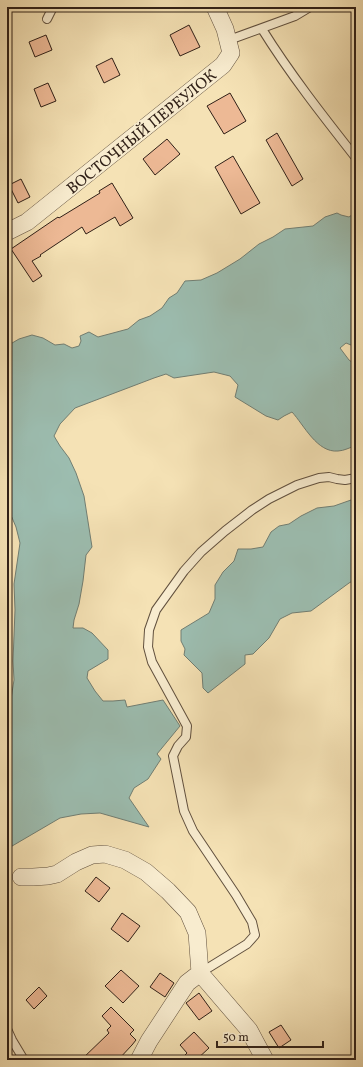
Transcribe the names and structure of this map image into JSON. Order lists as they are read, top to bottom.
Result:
{
  "streets": {
    "street": ["ВОСТОЧНЫЙ ПЕРЕУЛОК"]
  },
  "scale_bar": "50 m"
}
